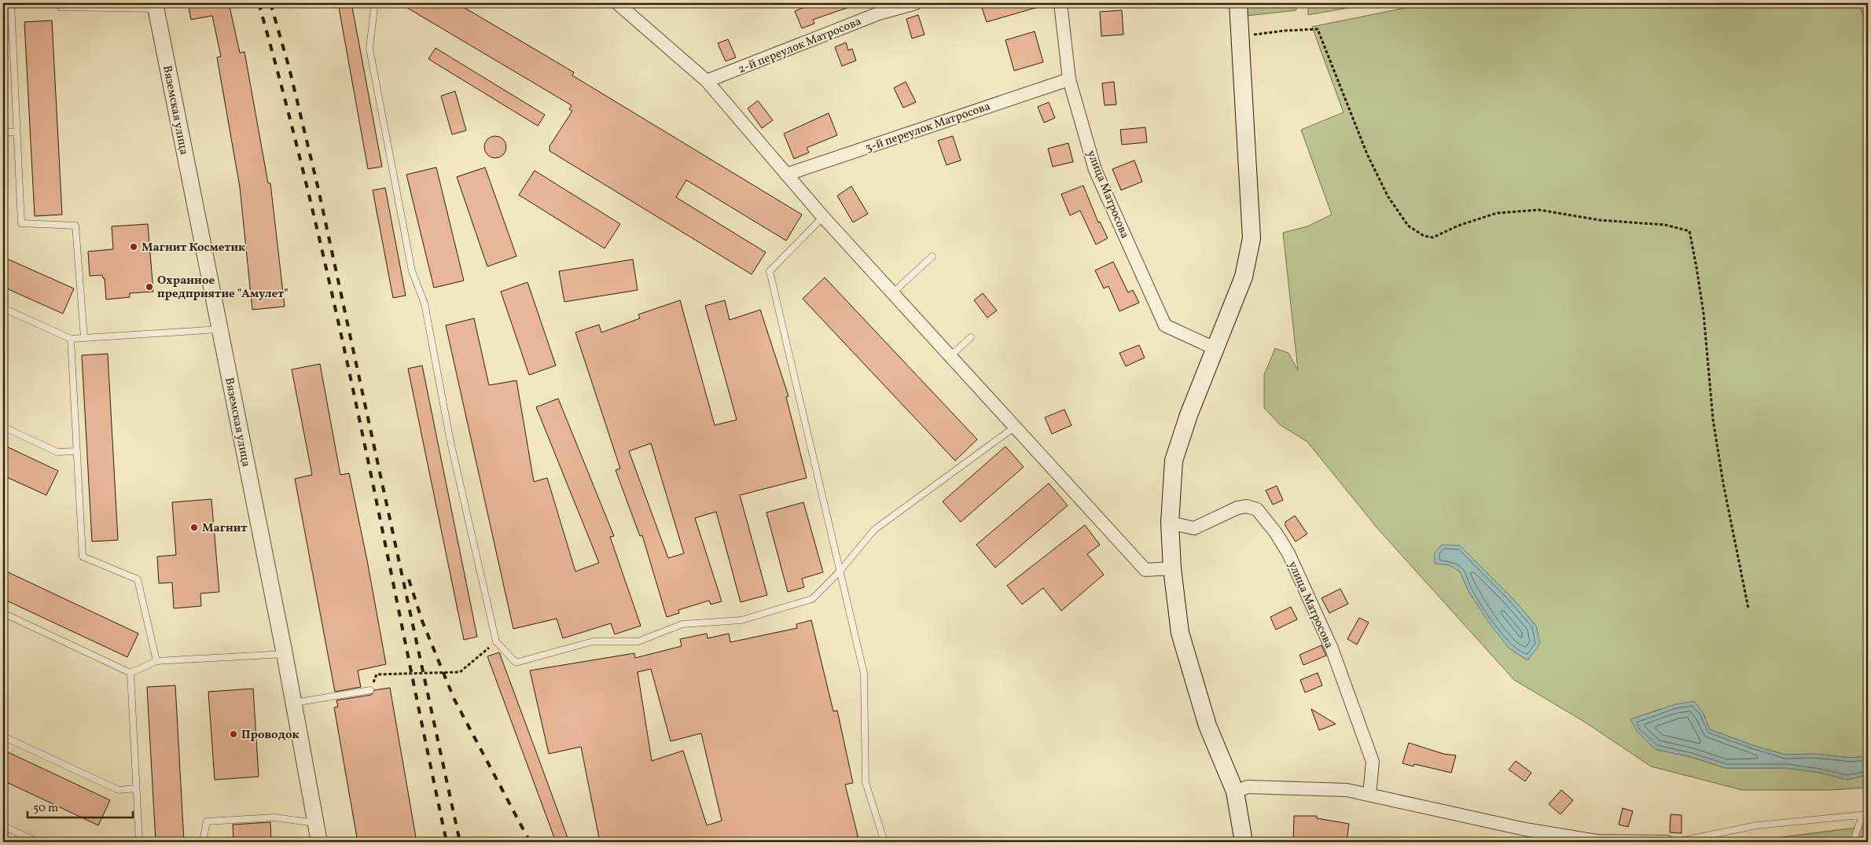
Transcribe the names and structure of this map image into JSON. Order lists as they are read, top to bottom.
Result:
{
  "streets": {
    "street": [
      "2-й переулок Матросова",
      "Вяземская улица",
      "3-й переулок Матросова",
      "улица Матросова"
    ]
  },
  "crossings": [
    ["3-й переулок Матросова", "улица Матросова"]
  ],
  "places": [
    "Магнит Косметик",
    "Охранное предприятие \"Амулет\"",
    "Магнит",
    "Проводок"
  ],
  "scale_bar": "50 m"
}
